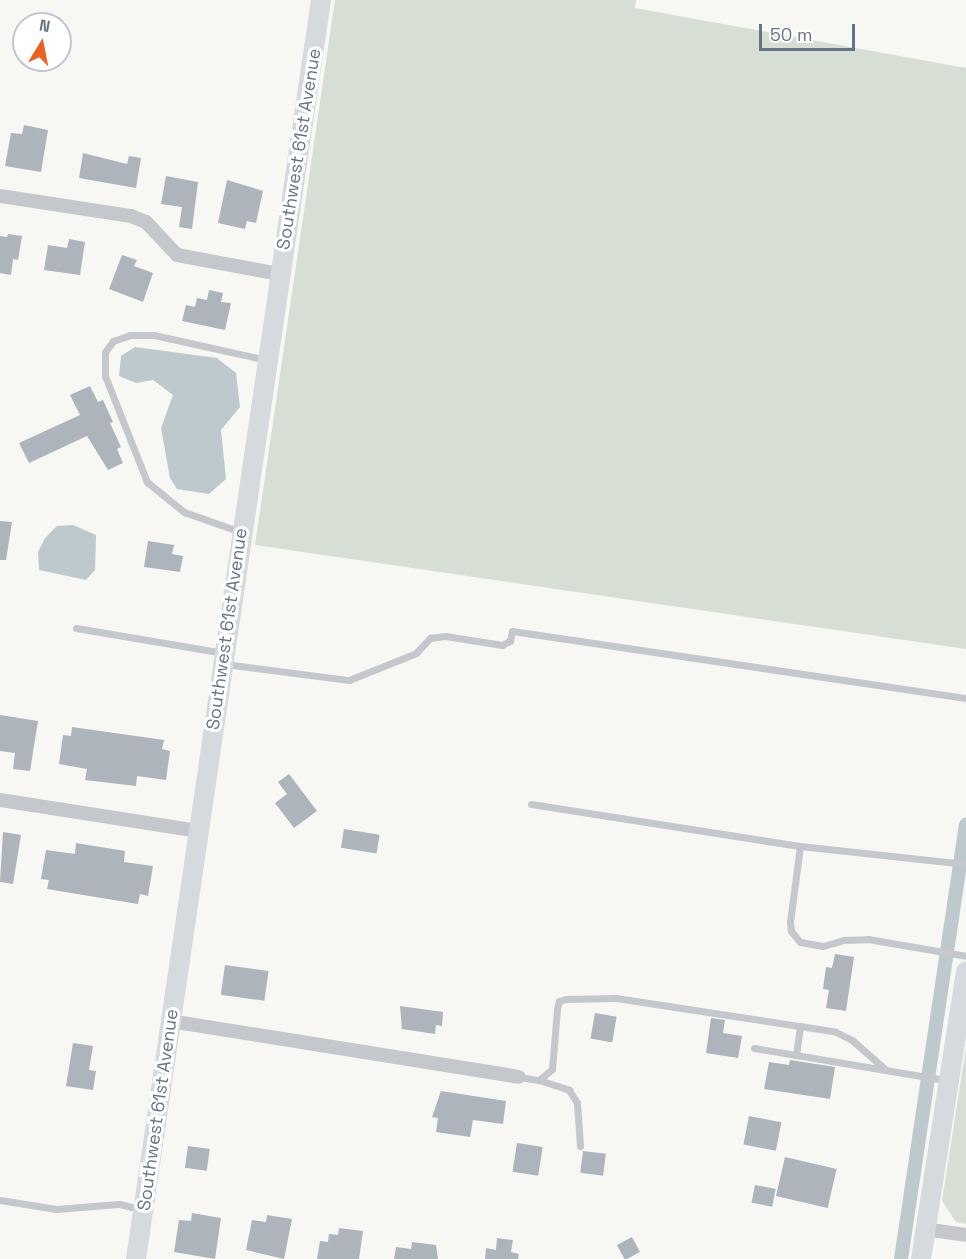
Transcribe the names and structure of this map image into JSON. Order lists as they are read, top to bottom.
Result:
{
  "streets": {
    "street": ["Southwest 61st Avenue"]
  },
  "scale_bar": "50 m",
  "north": "top"
}
